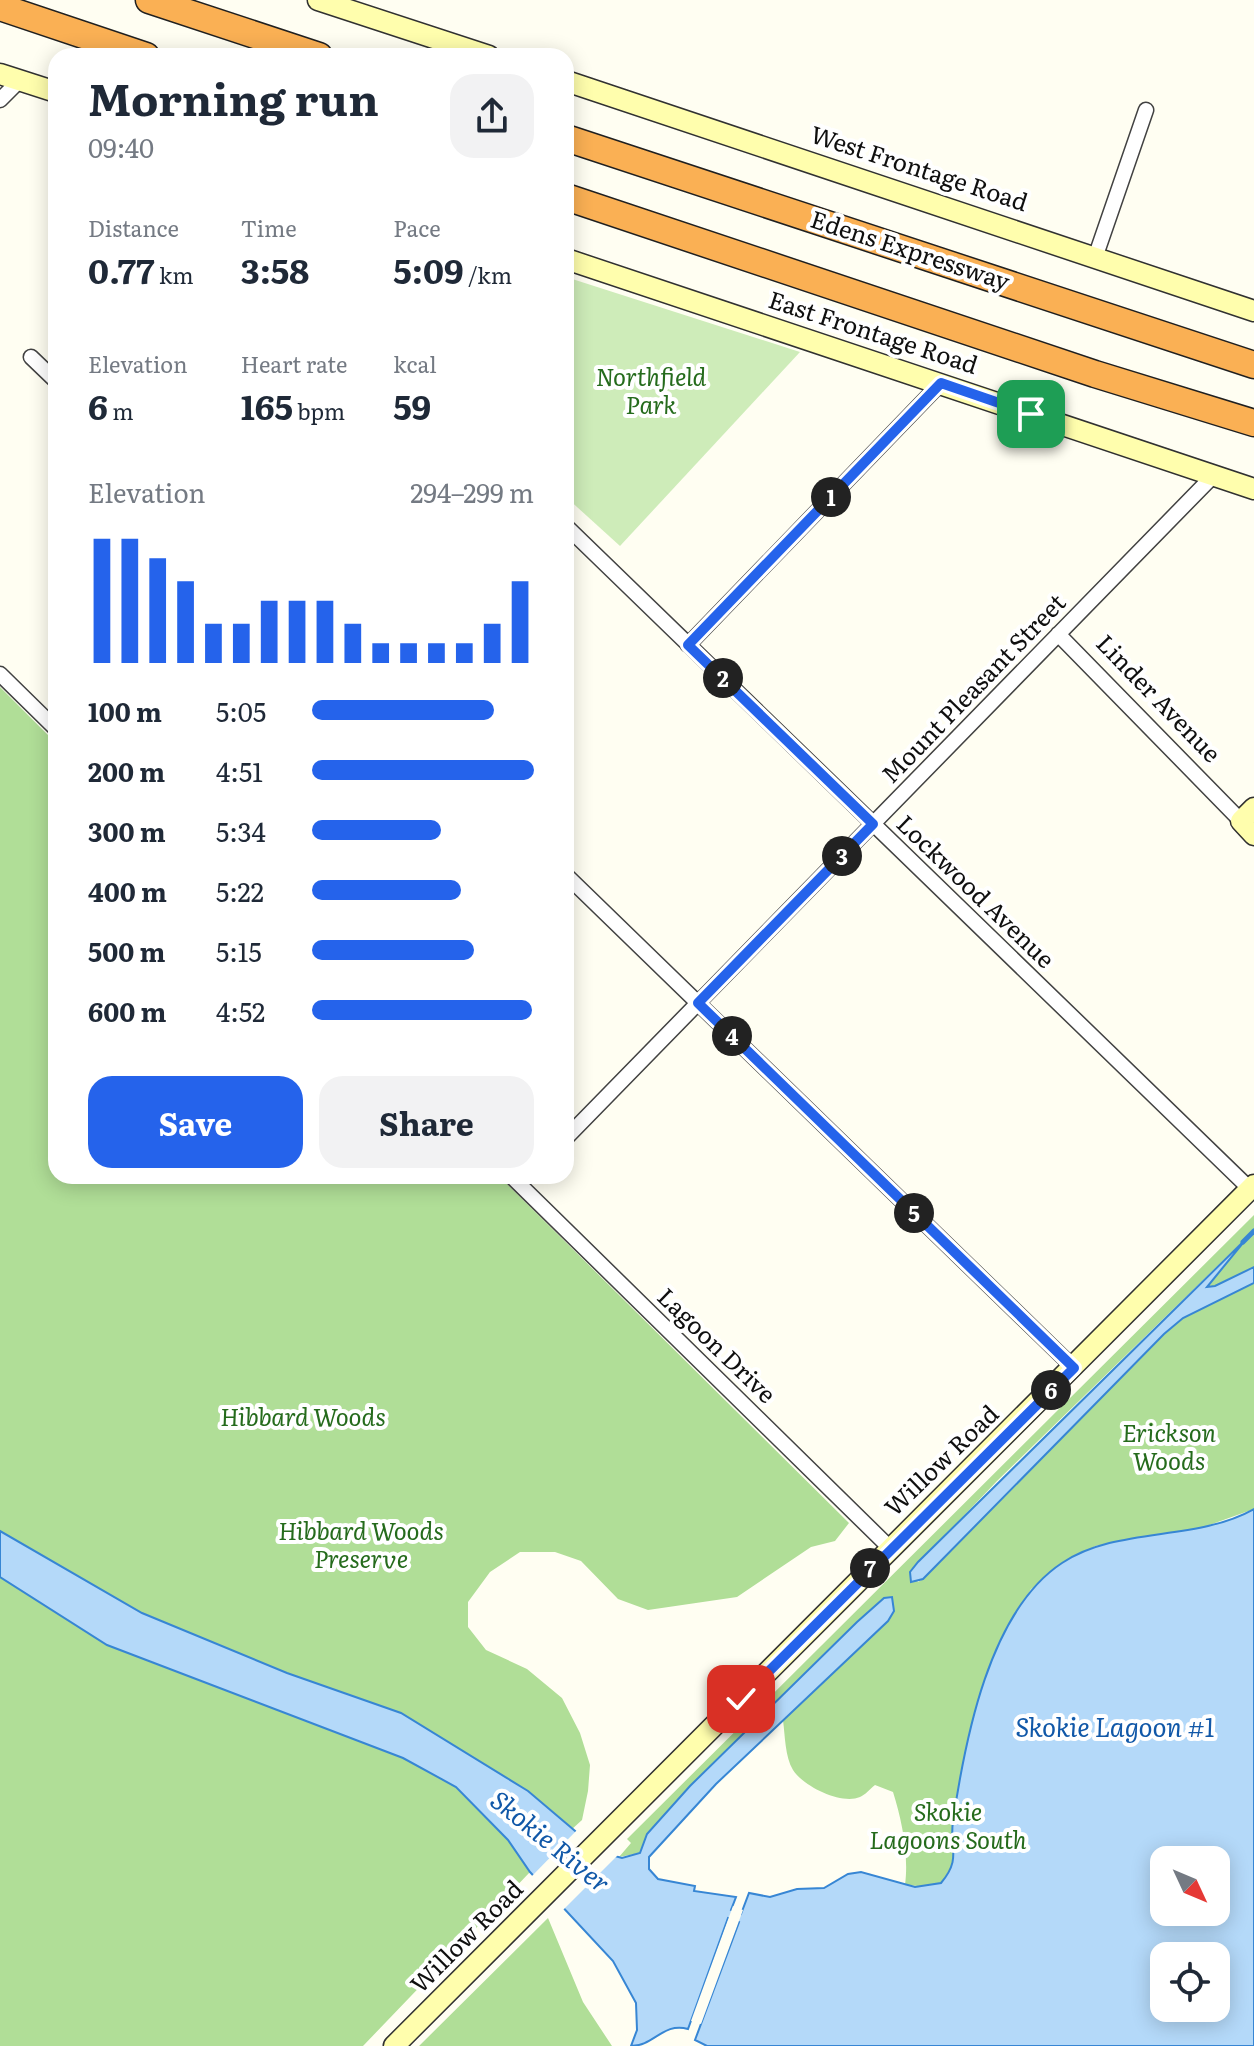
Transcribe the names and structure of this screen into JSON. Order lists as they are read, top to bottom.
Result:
{
  "streets": {
    "highway": ["Edens Expressway"],
    "street": [
      "West Frontage Road",
      "East Frontage Road",
      "Mount Pleasant Street",
      "Linder Avenue",
      "Lockwood Avenue",
      "Lagoon Drive",
      "Willow Road"
    ]
  },
  "crossings": [
    ["East Frontage Road", "Mount Pleasant Street"],
    ["Mount Pleasant Street", "Linder Avenue"],
    ["Mount Pleasant Street", "Lockwood Avenue"],
    ["Lockwood Avenue", "Willow Road"],
    ["Lagoon Drive", "Willow Road"]
  ],
  "water": ["Skokie Lagoon #1", "Skokie River"],
  "parks": [
    "Northfield Park",
    "Hibbard Woods",
    "Erickson Woods",
    "Hibbard Woods Preserve",
    "Skokie Lagoons South"
  ],
  "north": "bottom right",
  "page": {
    "heading": ["Morning run", "09:40"],
    "stats": [
      ["Distance", "0.77 km"],
      ["Time", "3:58"],
      ["Pace", "5:09 /km"],
      ["Elevation", "6 m"],
      ["Heart rate", "165 bpm"],
      ["kcal", "59"]
    ],
    "chart": ["Elevation", "294–299 m"],
    "pins": [
      "1",
      "2",
      "3",
      "4",
      "5",
      "6",
      "7"
    ],
    "list": [
      {
        "name": "100 m",
        "note": "5:05"
      },
      {
        "name": "200 m",
        "note": "4:51"
      },
      {
        "name": "300 m",
        "note": "5:34"
      },
      {
        "name": "400 m",
        "note": "5:22"
      },
      {
        "name": "500 m",
        "note": "5:15"
      },
      {
        "name": "600 m",
        "note": "4:52"
      }
    ],
    "buttons": ["Save", "Share"]
  }
}
